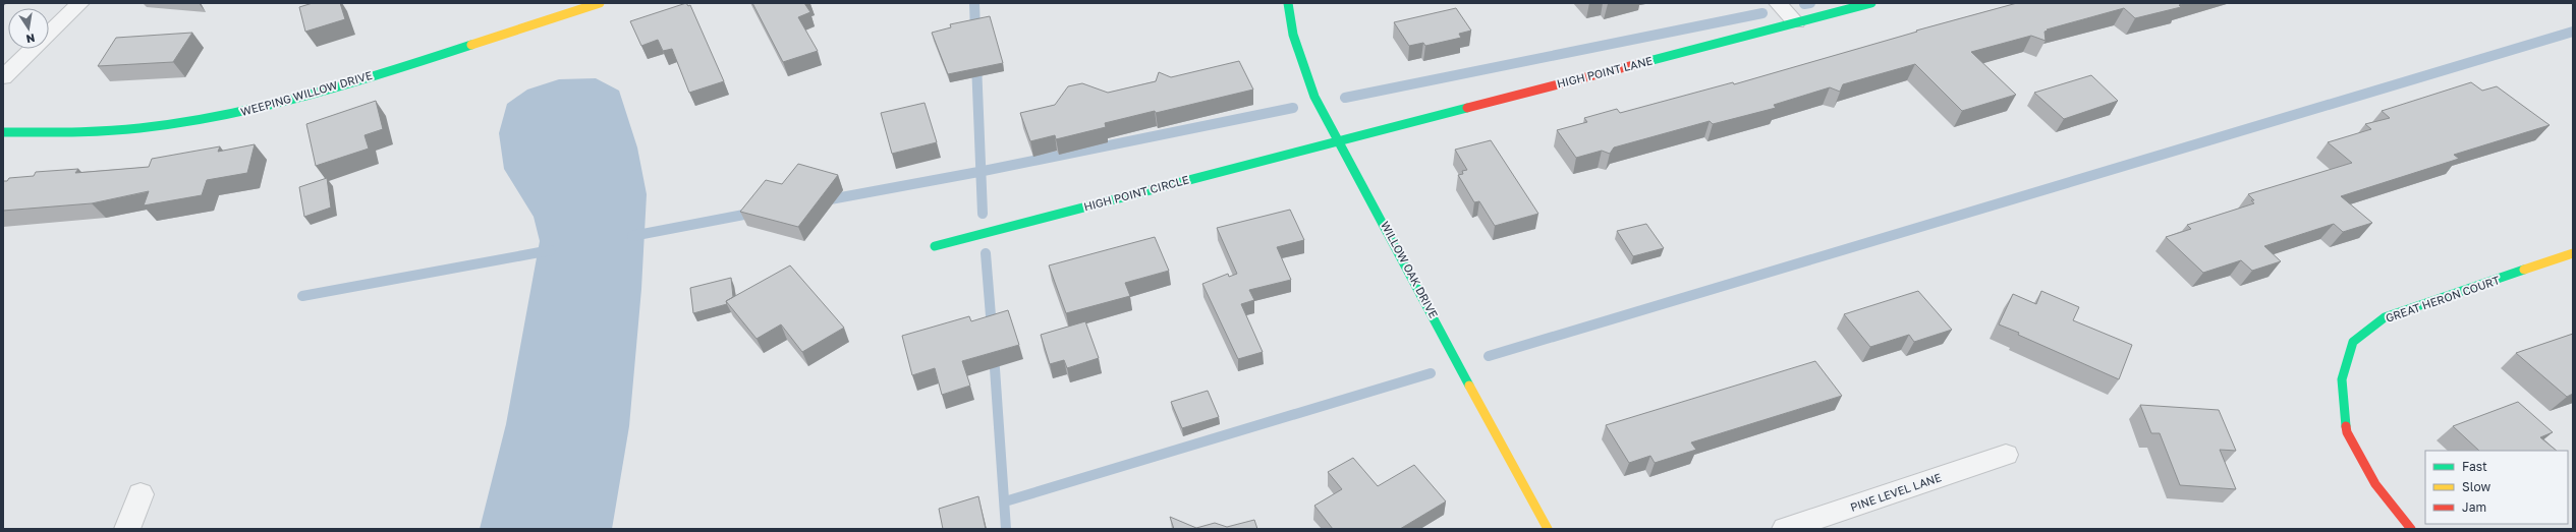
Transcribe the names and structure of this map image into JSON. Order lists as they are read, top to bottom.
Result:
{
  "streets": {
    "street": [
      "HIGH POINT LANE",
      "WEEPING WILLOW DRIVE",
      "HIGH POINT CIRCLE",
      "WILLOW OAK DRIVE",
      "GREAT HERON COURT",
      "PINE LEVEL LANE"
    ]
  },
  "crossings": [
    ["HIGH POINT LANE", "HIGH POINT CIRCLE"],
    ["HIGH POINT LANE", "WILLOW OAK DRIVE"],
    ["HIGH POINT CIRCLE", "WILLOW OAK DRIVE"]
  ],
  "legend": ["Fast", "Slow", "Jam"],
  "north": "bottom"
}
